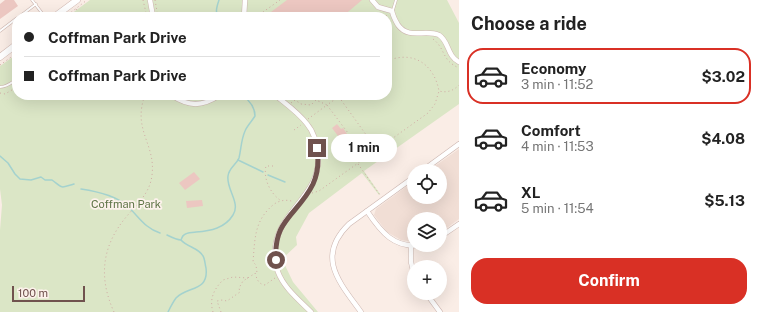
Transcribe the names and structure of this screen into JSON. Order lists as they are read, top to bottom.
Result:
{
  "parks": ["Coffman Park"],
  "scale_bar": "100 m",
  "page": {
    "heading": "Choose a ride",
    "banner": ["Coffman Park Drive", "Coffman Park Drive"],
    "list": [
      {
        "name": "Economy",
        "note": "3 min · 11:52",
        "value": "$3.02"
      },
      {
        "name": "Comfort",
        "note": "4 min · 11:53",
        "value": "$4.08"
      },
      {
        "name": "XL",
        "note": "5 min · 11:54",
        "value": "$5.13"
      }
    ],
    "bubble": "1 min",
    "map_buttons": "+",
    "buttons": "Confirm",
    "scale": "100 m"
  }
}
